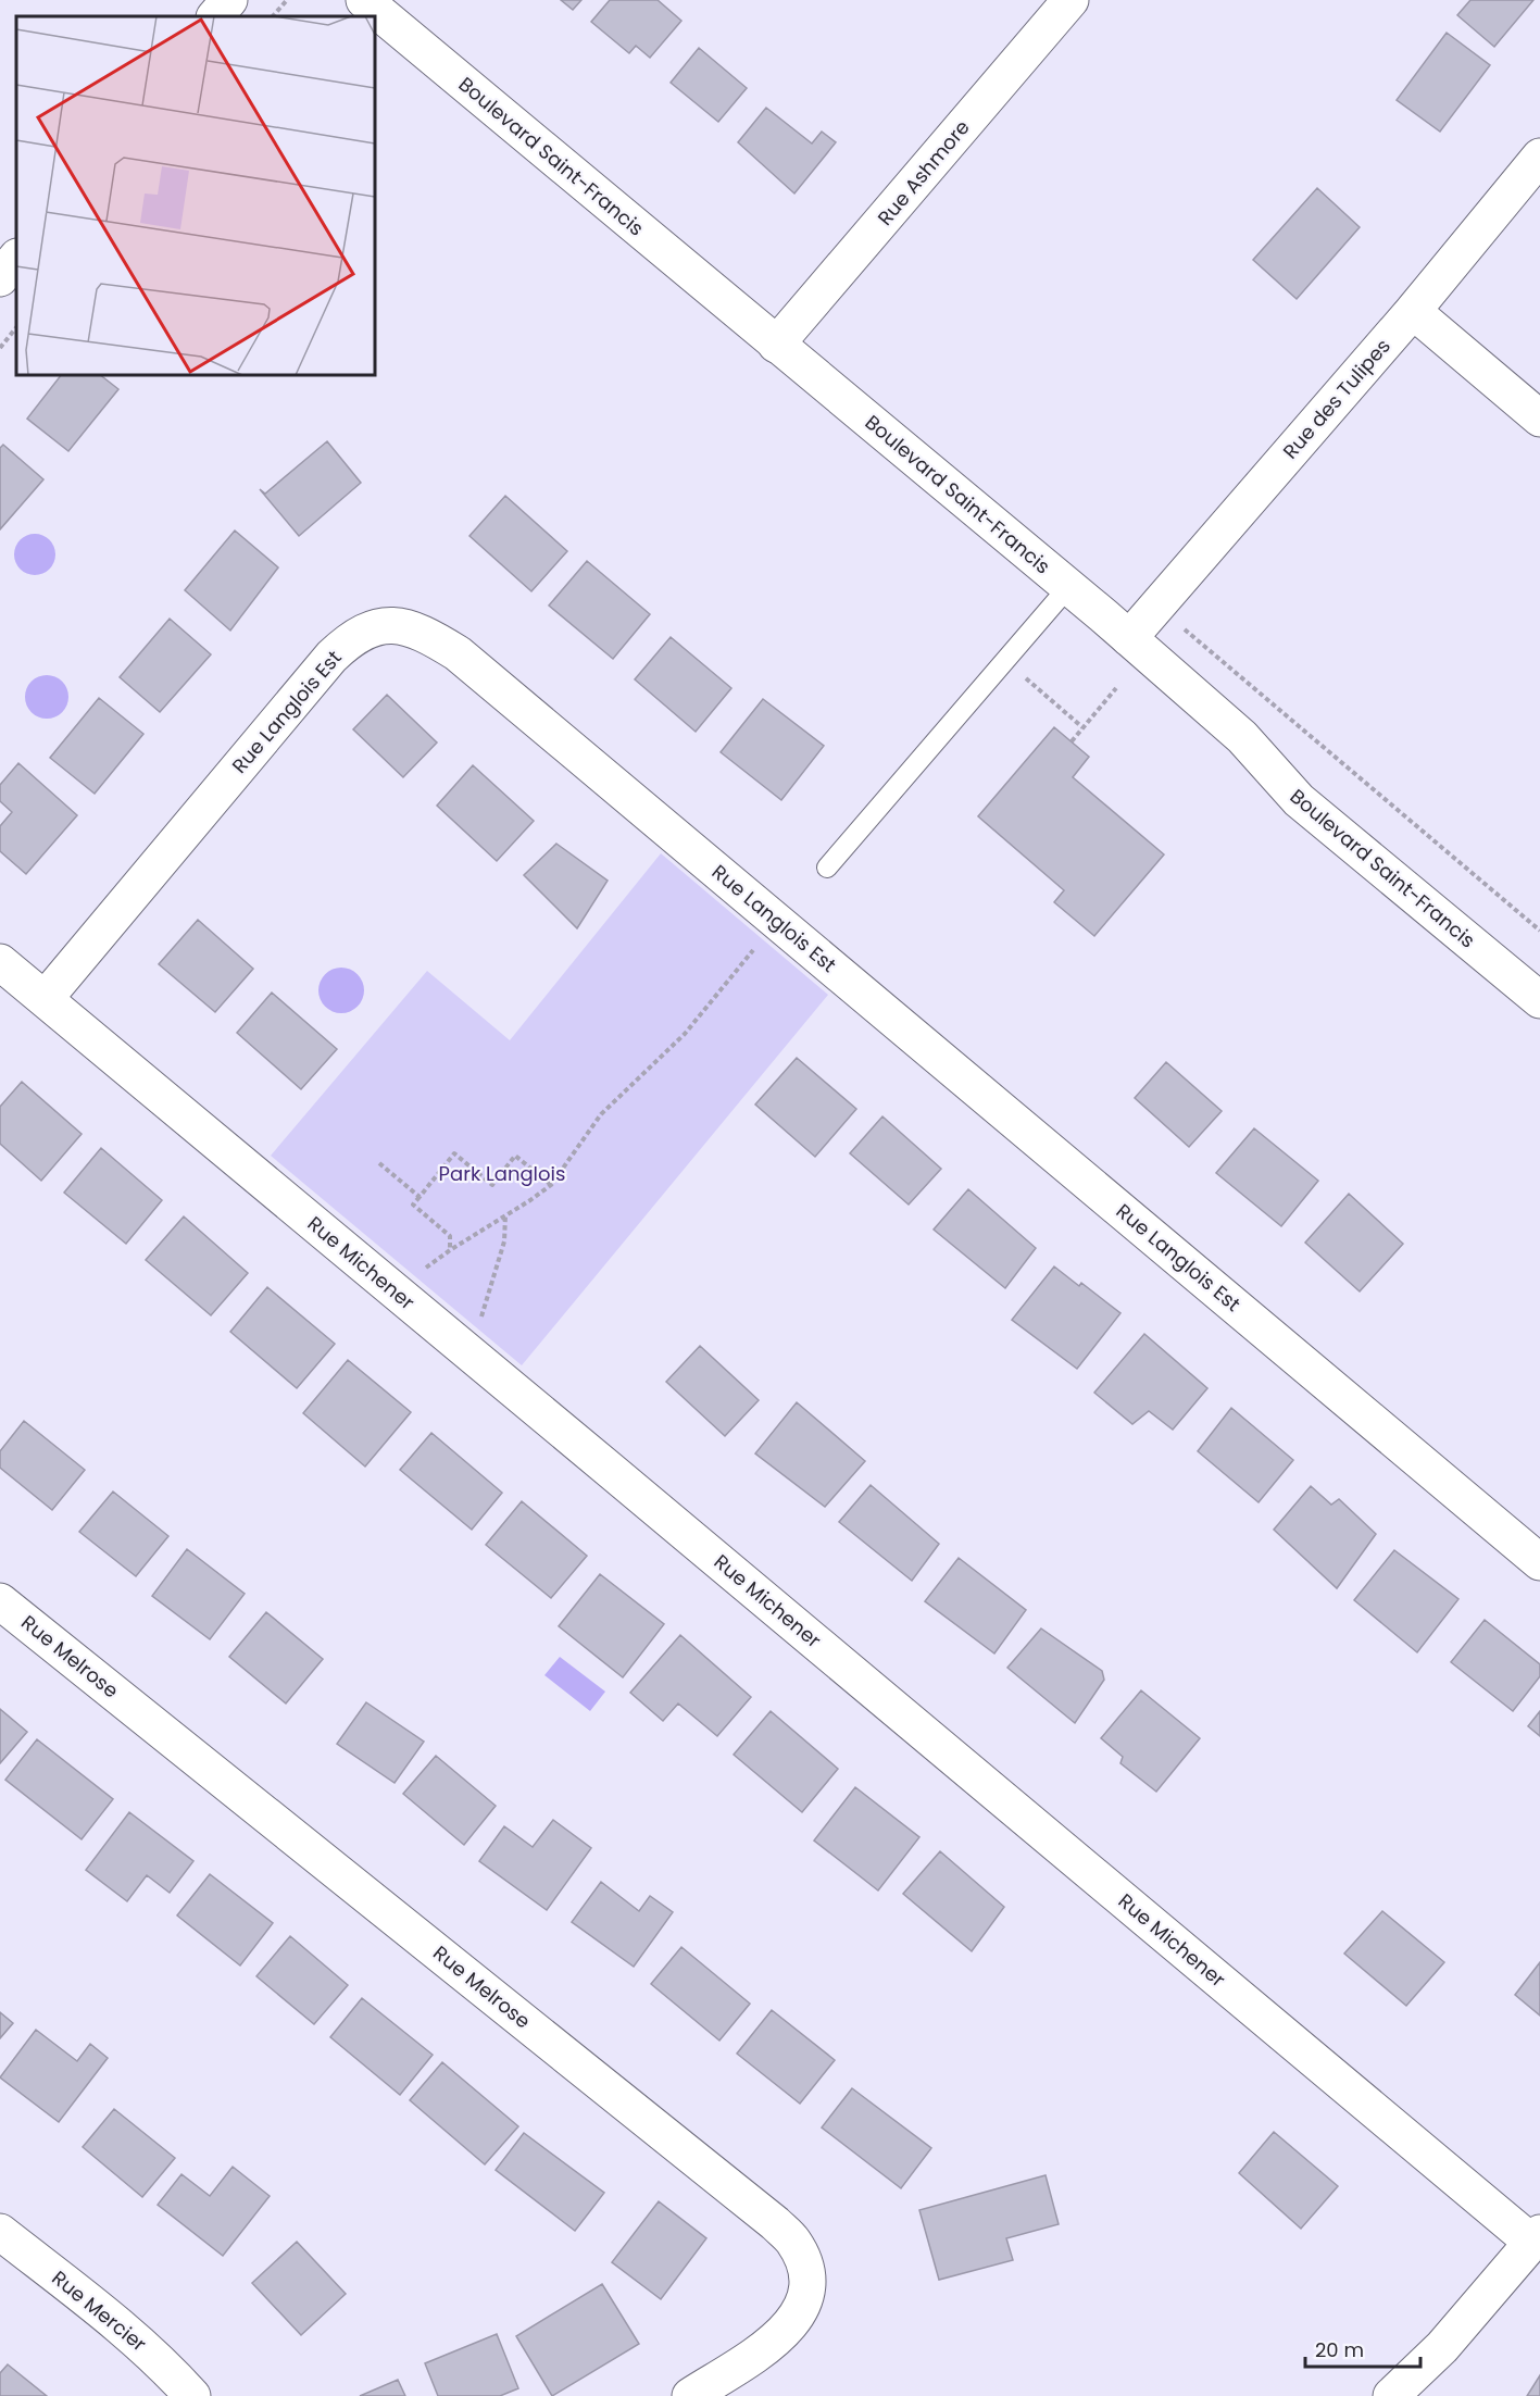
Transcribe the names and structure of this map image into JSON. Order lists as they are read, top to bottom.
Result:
{
  "streets": {
    "street": [
      "Boulevard Saint-Francis",
      "Rue Ashmore",
      "Rue des Tulipes",
      "Rue Langlois Est",
      "Rue Michener",
      "Rue Melrose",
      "Rue Mercier"
    ]
  },
  "crossings": [
    ["Boulevard Saint-Francis", "Rue Ashmore"],
    ["Boulevard Saint-Francis", "Rue des Tulipes"],
    ["Rue Langlois Est", "Rue Michener"]
  ],
  "parks": ["Park Langlois"],
  "scale_bar": "20 m"
}
